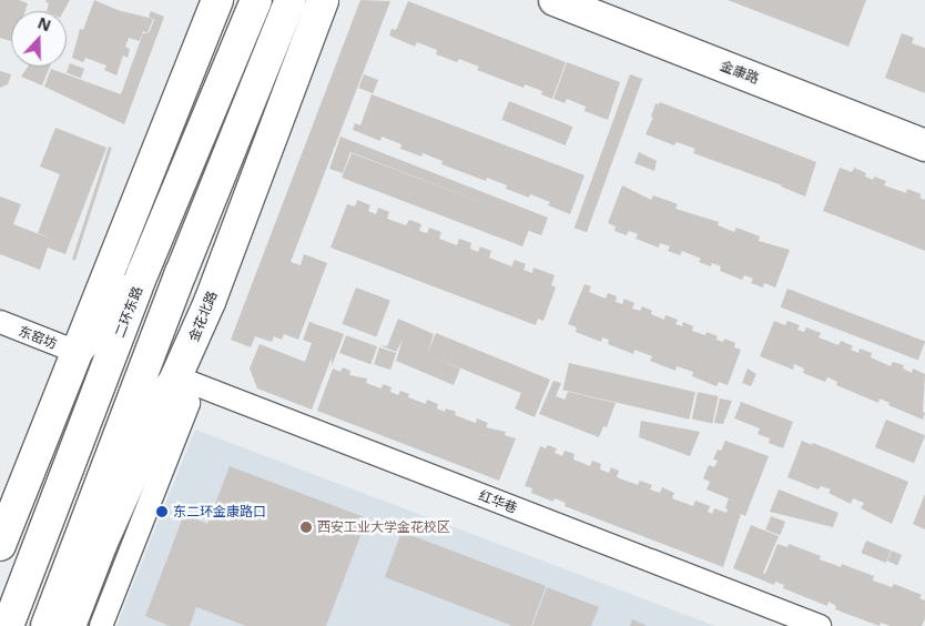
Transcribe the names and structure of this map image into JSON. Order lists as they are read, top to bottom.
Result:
{
  "streets": {
    "main road": ["金康路", "二环东路", "金花北路"],
    "street": ["东窑坊", "红华巷"]
  },
  "crossings": [
    ["金花北路", "红华巷"]
  ],
  "places": ["东二环金康路口", "西安工业大学金花校区"],
  "north": "top"
}
